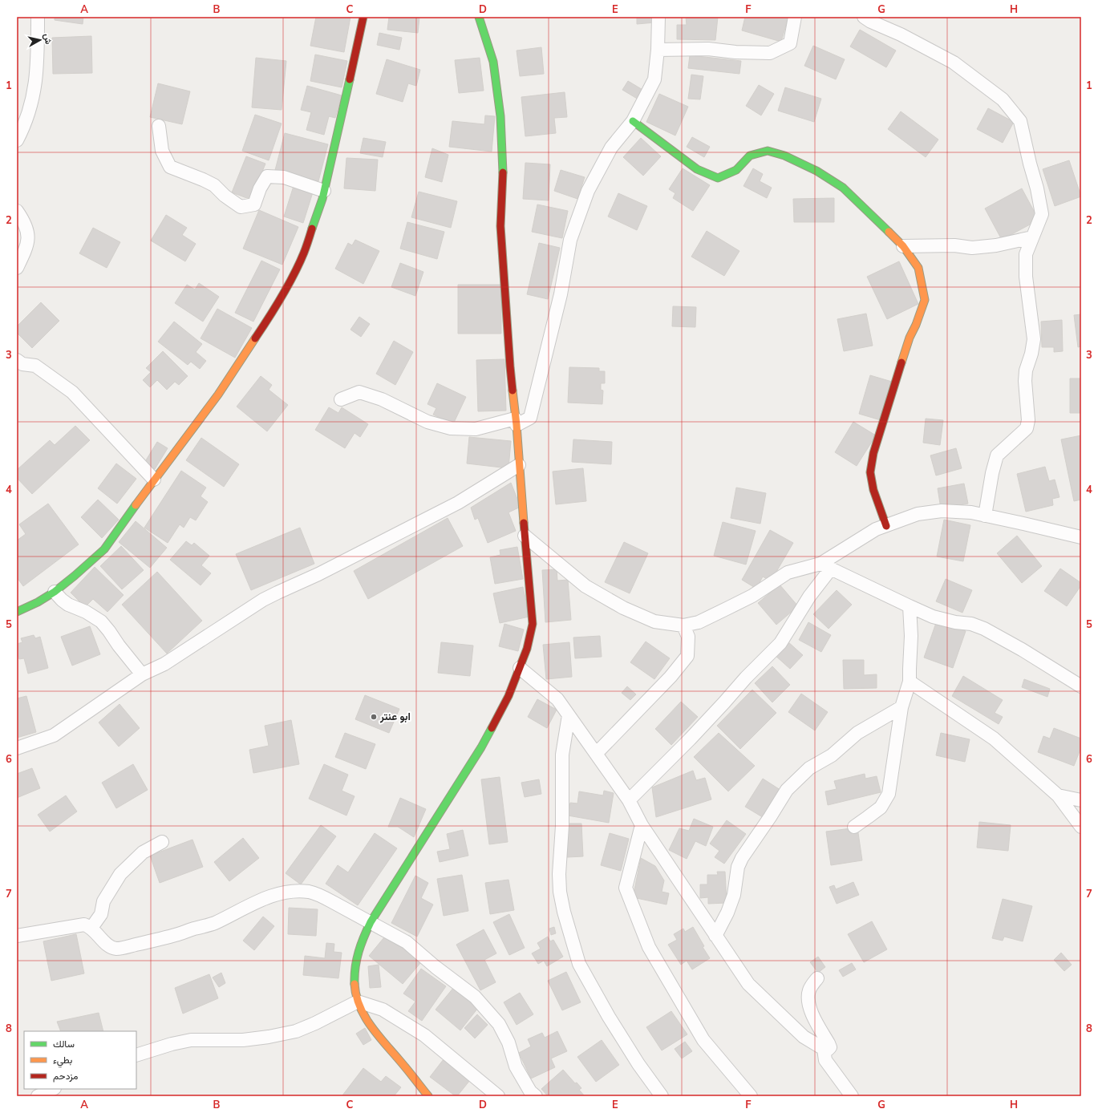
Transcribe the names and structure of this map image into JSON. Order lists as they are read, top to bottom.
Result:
{
  "places": ["ابو عنتر"],
  "legend": ["سالك", "بطيء", "مزدحم"],
  "north": "right",
  "grid": {
    "columns": [
      "A",
      "B",
      "C",
      "D",
      "E",
      "F",
      "G",
      "H"
    ],
    "rows": [
      "1",
      "2",
      "3",
      "4",
      "5",
      "6",
      "7",
      "8"
    ]
  }
}
